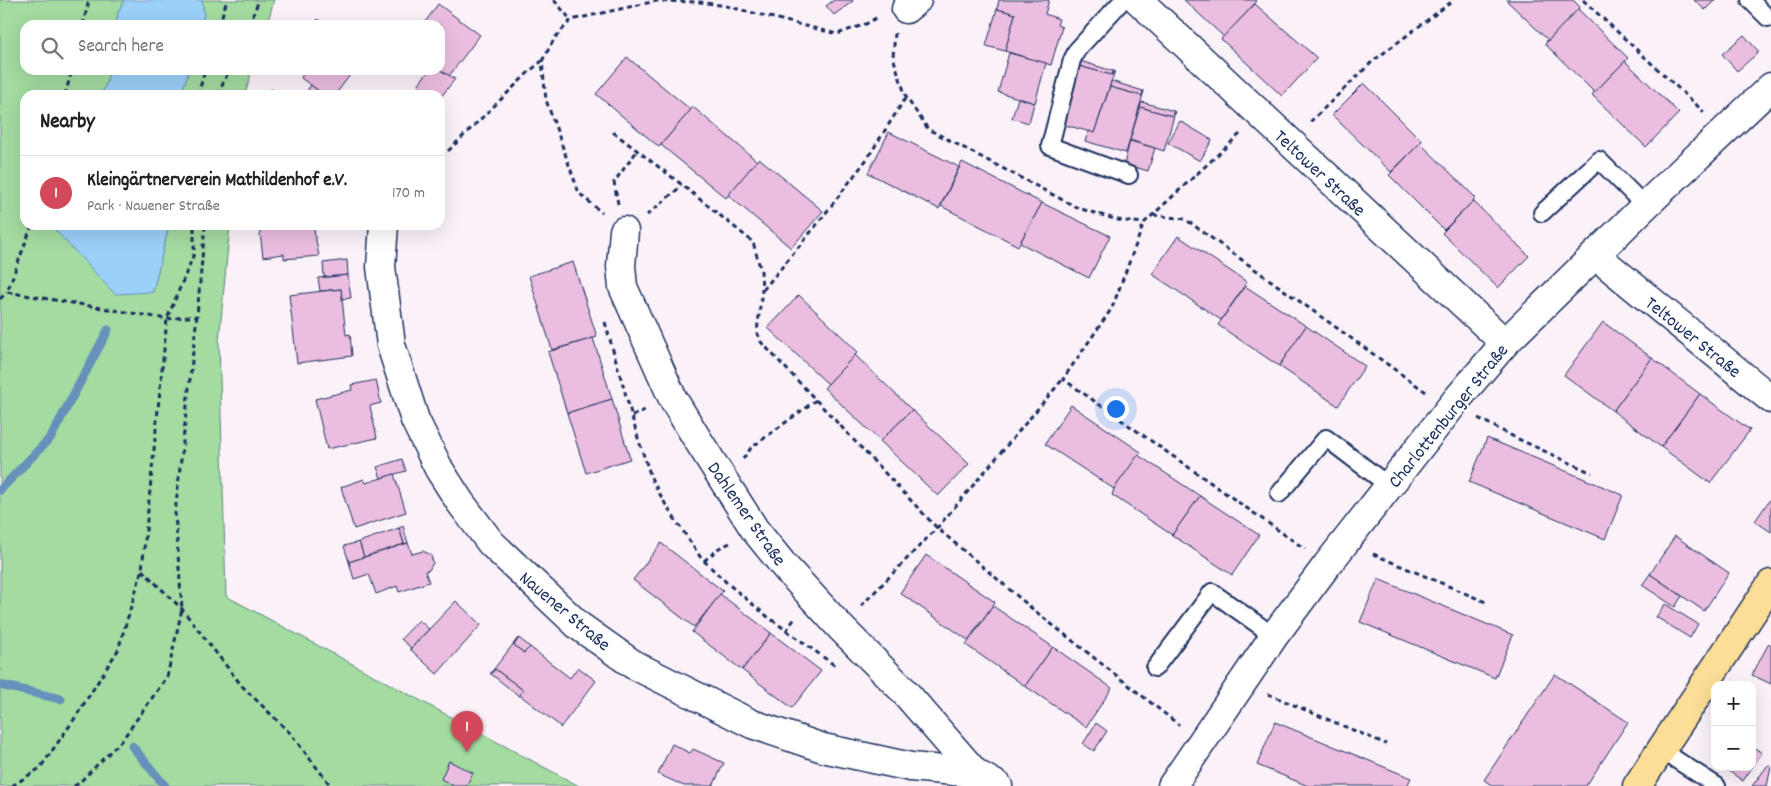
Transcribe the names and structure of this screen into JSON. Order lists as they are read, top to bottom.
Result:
{
  "streets": {
    "street": [
      "Teltower Straße",
      "Charlottenburger Straße",
      "Dahlemer Straße",
      "Nauener Straße"
    ]
  },
  "crossings": [
    ["Teltower Straße", "Charlottenburger Straße"],
    ["Dahlemer Straße", "Nauener Straße"]
  ],
  "page": {
    "search": "Search here",
    "heading": "Nearby",
    "list": [
      {
        "mark": "1",
        "name": "Kleingärtnerverein Mathildenhof e.V.",
        "note": "Park · Nauener Straße",
        "value": "170 m"
      }
    ],
    "map_buttons": ["+", "−"],
    "pins": "1"
  }
}
